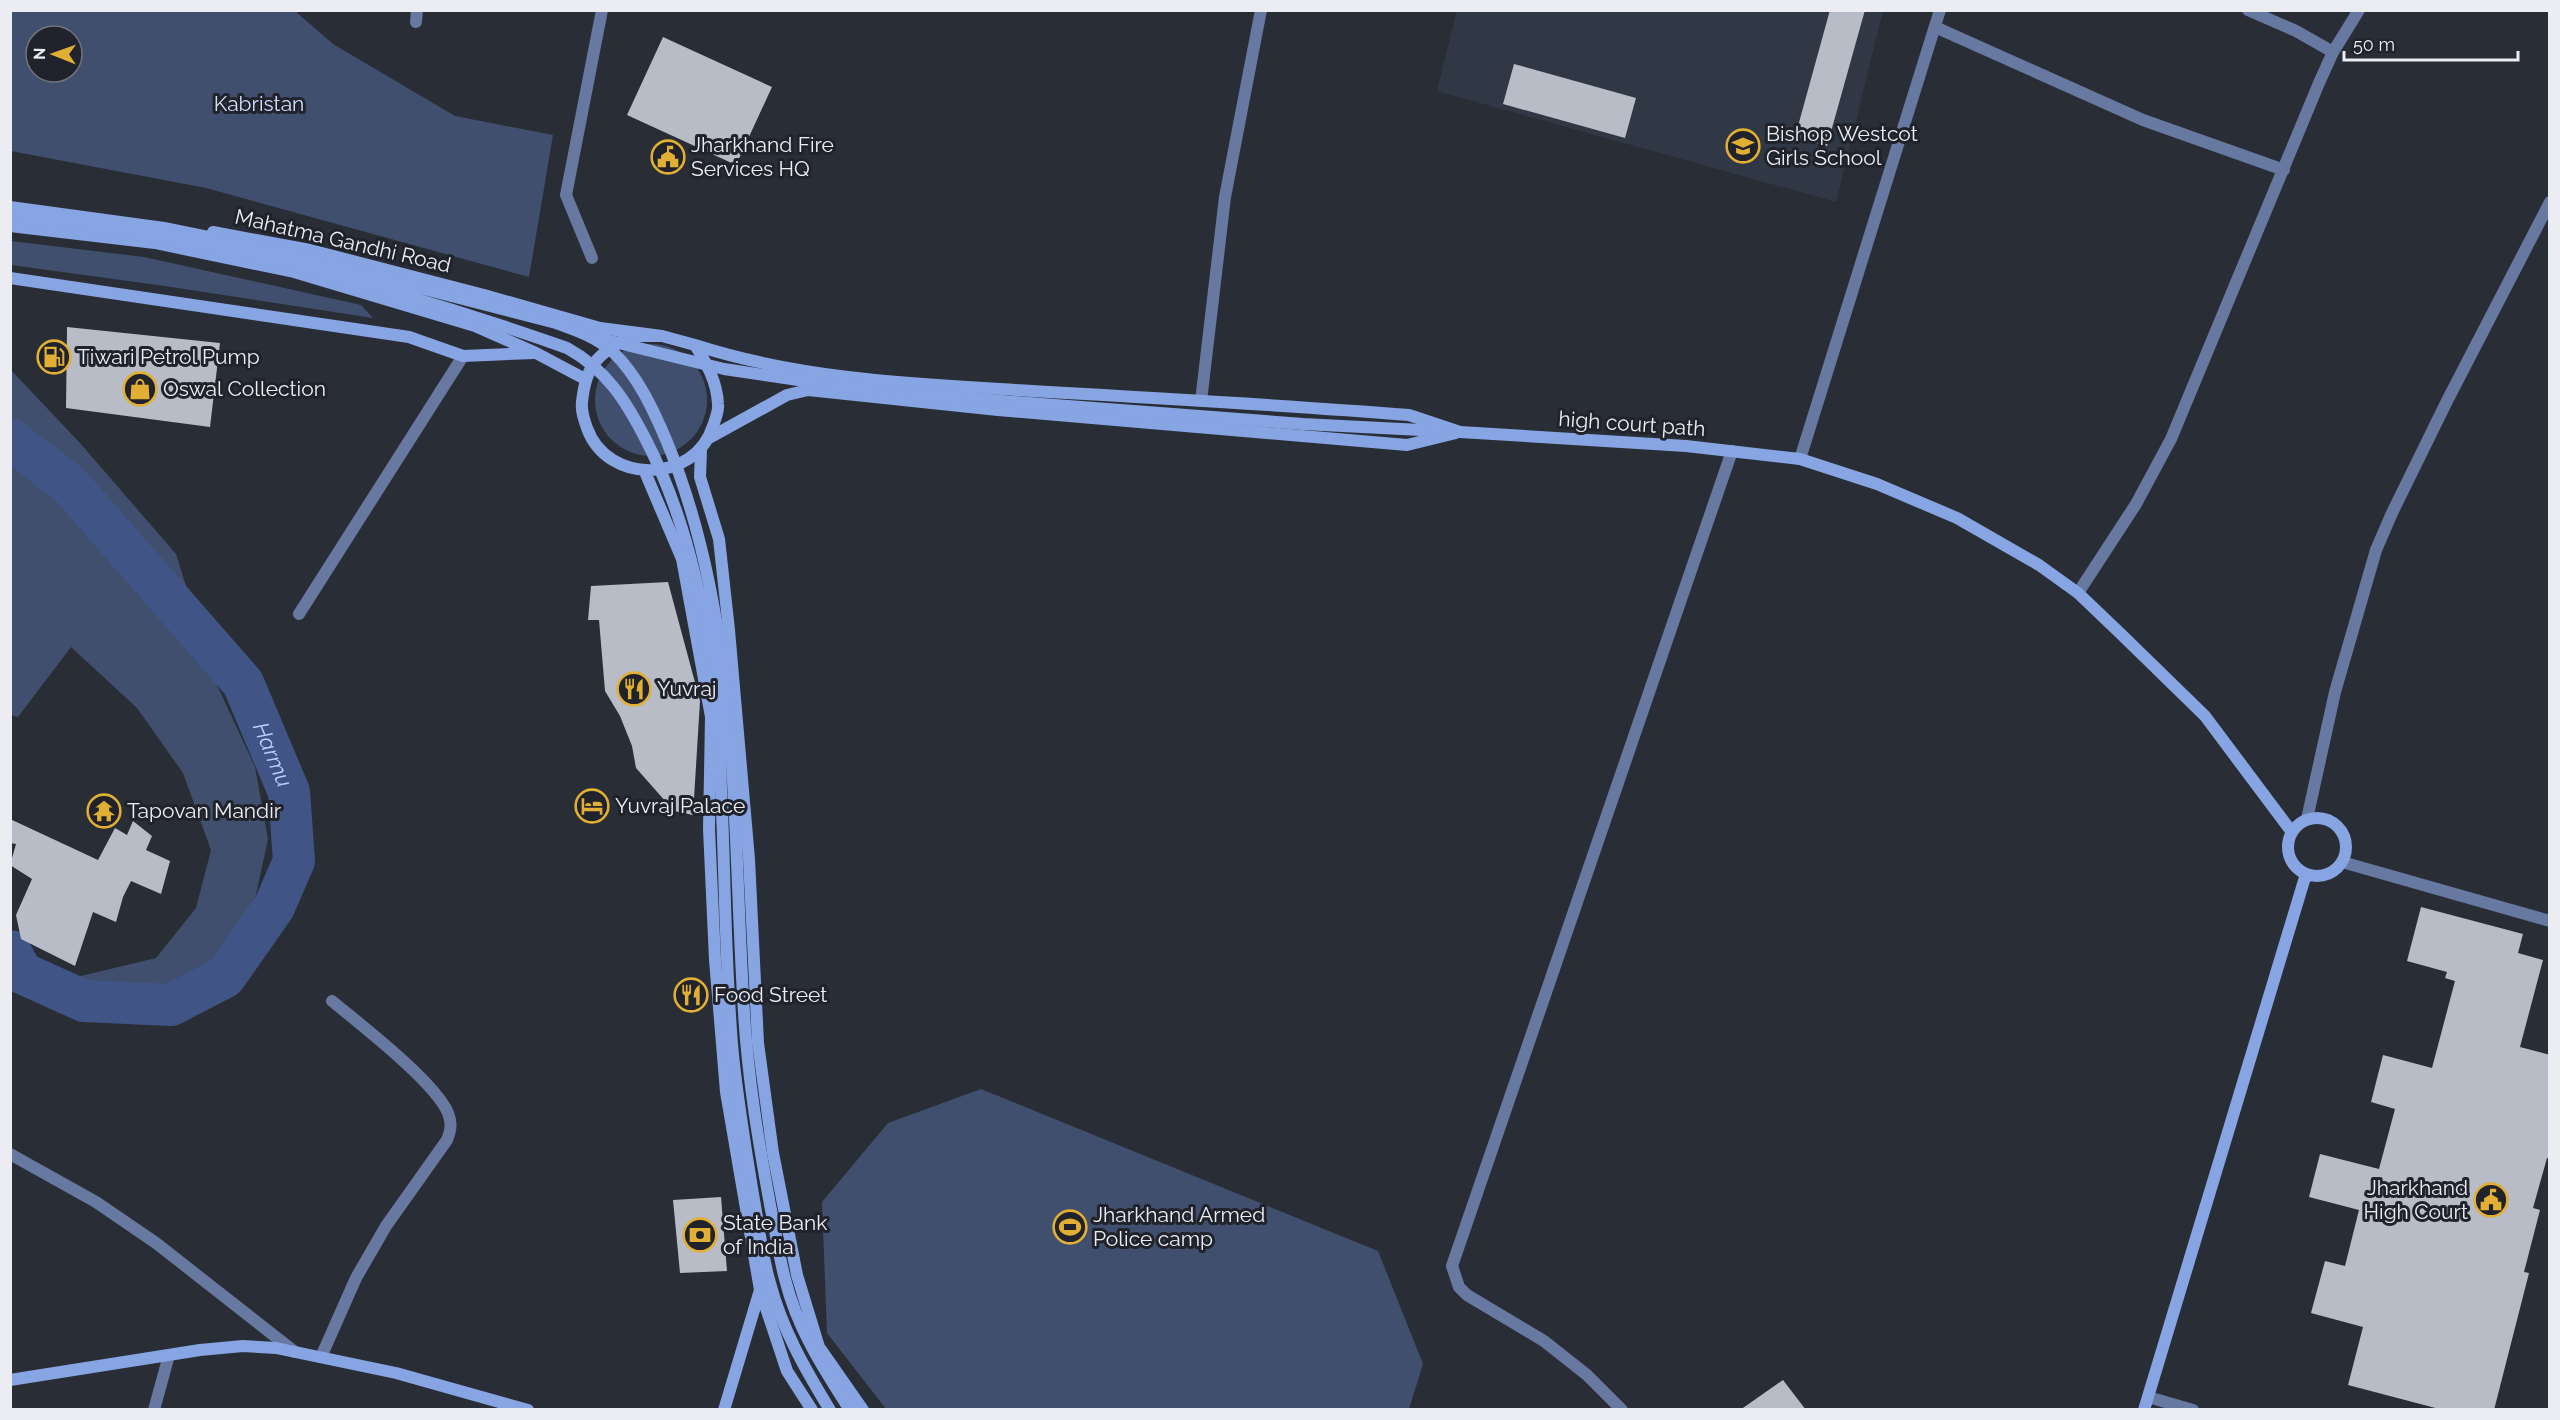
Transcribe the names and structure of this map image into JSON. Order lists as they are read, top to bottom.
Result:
{
  "streets": {
    "main road": ["Mahatma Gandhi Road", "high court path"]
  },
  "water": ["Harmu"],
  "parks": ["Kabristan"],
  "places": {
    "school or university": ["Bishop Westcot Girls School"],
    "public building": ["Jharkhand Fire Services HQ", "Jharkhand High Court"],
    "fuel station": ["Tiwari Petrol Pump"],
    "shop": ["Oswal Collection"],
    "restaurant": ["Yuvraj", "Food Street"],
    "hotel": ["Yuvraj Palace"],
    "temple": ["Tapovan Mandir"],
    "sports": ["Jharkhand Armed Police camp"],
    "bank": ["State Bank of India"]
  },
  "scale_bar": "50 m",
  "north": "left"
}
